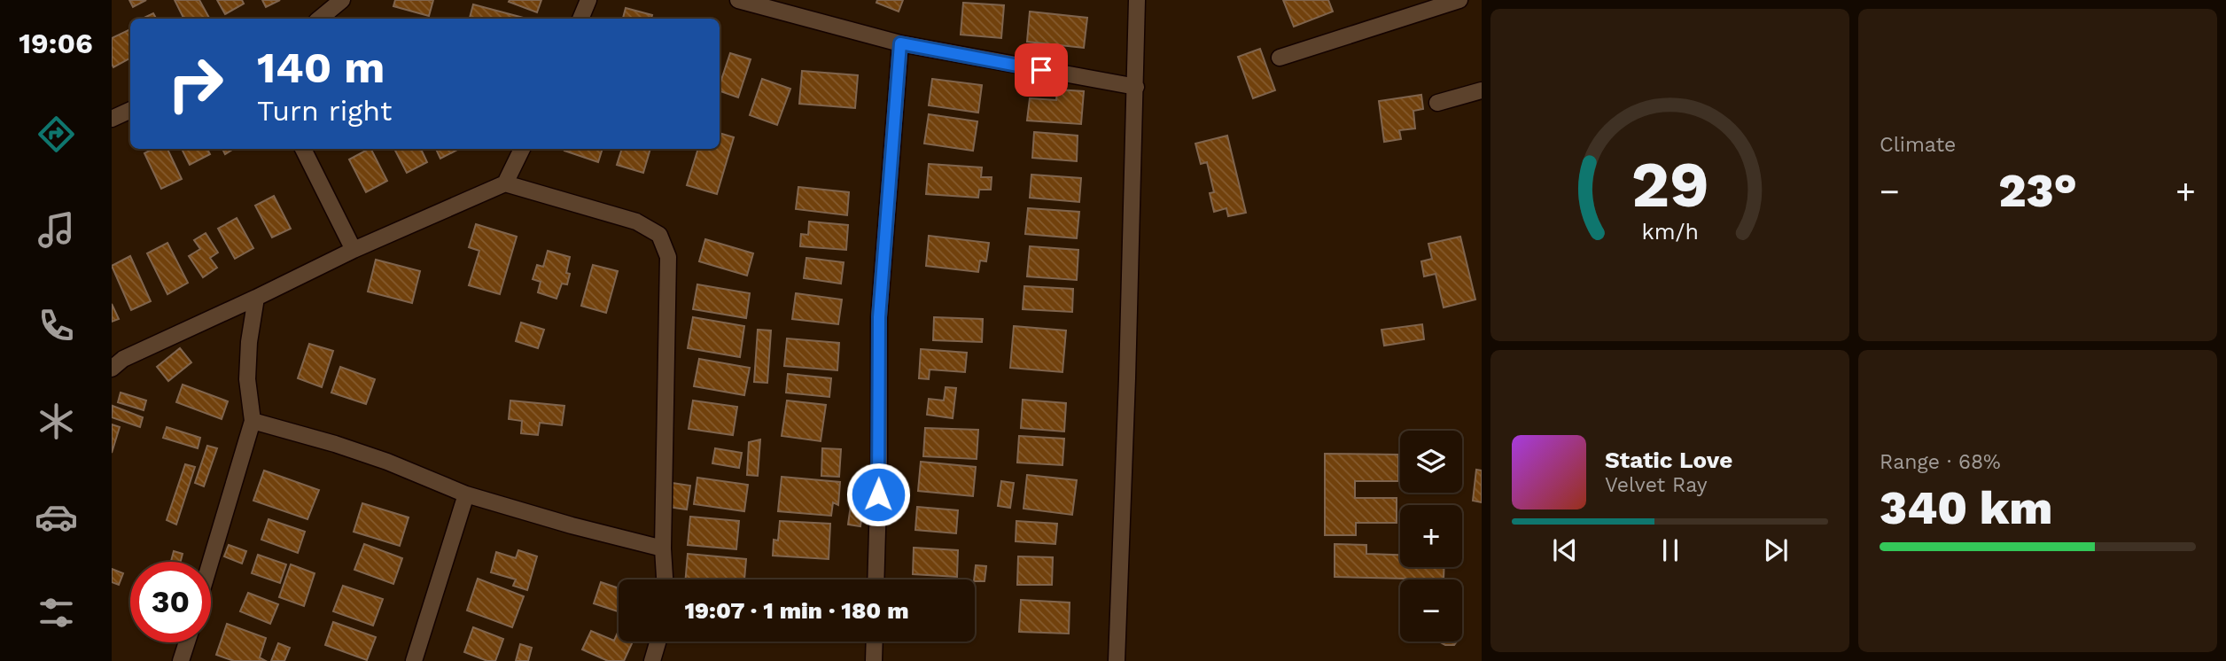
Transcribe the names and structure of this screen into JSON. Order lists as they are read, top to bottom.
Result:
{
  "page": {
    "tabs": "19:06",
    "tile": [
      "Climate",
      ["Range · 68%", "340 km"]
    ],
    "turn": ["140 m", "Turn right"],
    "heat": ["−", "23°", "+"],
    "map_buttons": ["+", "−"],
    "song": ["Static Love", "Velvet Ray"],
    "limit": "30",
    "trip": "19:07 · 1 min · 180 m",
    "gauge": ["29", "km/h"]
  }
}
